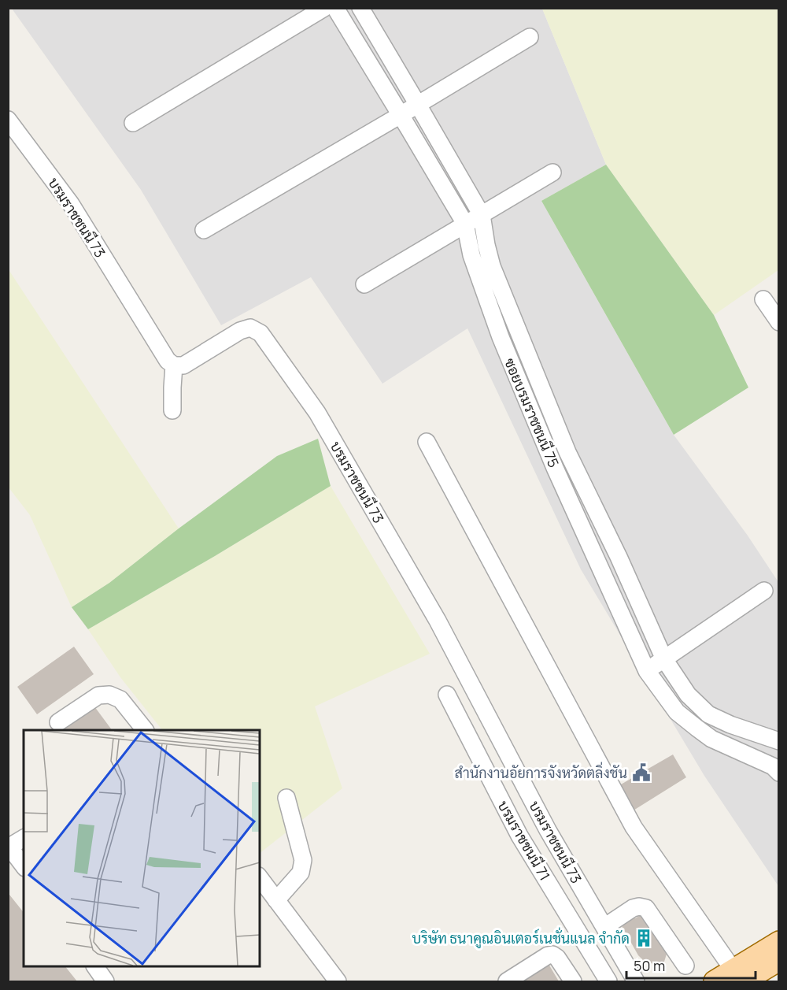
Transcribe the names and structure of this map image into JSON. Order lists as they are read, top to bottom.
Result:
{
  "streets": {
    "street": ["บรมราชชนนี 73", "ซอยบรมราชชนนี 75", "บรมราชชนนี 71"]
  },
  "places": {
    "public building": ["สำนักงานอัยการจังหวัดตลิ่งชัน"],
    "building": ["บริษัท ธนาคูณอินเตอร์เนชั่นแนล จำกัด"]
  },
  "scale_bar": "50 m"
}
